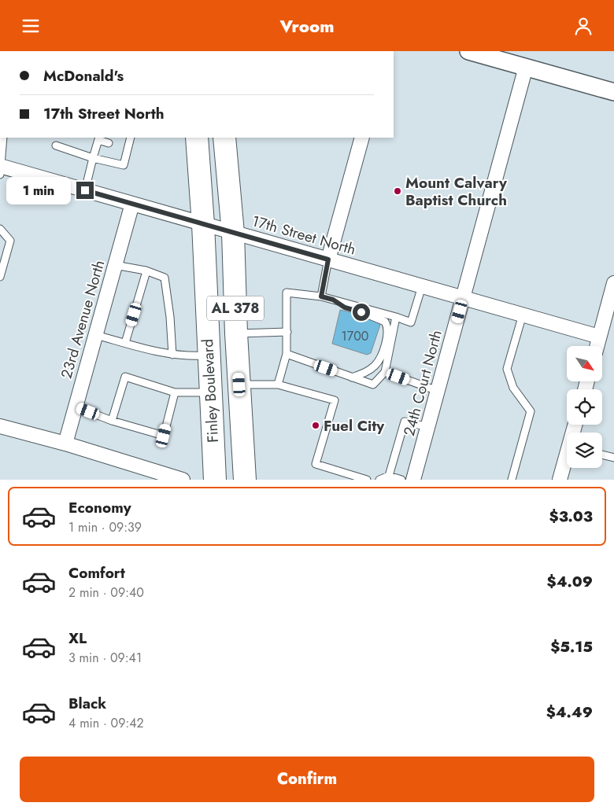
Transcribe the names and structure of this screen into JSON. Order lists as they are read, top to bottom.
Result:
{
  "streets": {
    "main road": ["AL 378", "Finley Boulevard"],
    "street": ["17th Street North", "23rd Avenue North", "24th Court North"]
  },
  "crossings": [
    ["17th Street North", "23rd Avenue North"],
    ["17th Street North", "24th Court North"],
    ["17th Street North", "Finley Boulevard"]
  ],
  "places": ["Mount Calvary Baptist Church", "Fuel City"],
  "house_numbers": ["1700"],
  "north": "bottom right",
  "page": {
    "header": "Vroom",
    "banner": ["McDonald's", "17th Street North"],
    "bubble": "1 min",
    "list": [
      {
        "name": "Economy",
        "note": "1 min · 09:39",
        "value": "$3.03"
      },
      {
        "name": "Comfort",
        "note": "2 min · 09:40",
        "value": "$4.09"
      },
      {
        "name": "XL",
        "note": "3 min · 09:41",
        "value": "$5.15"
      },
      {
        "name": "Black",
        "note": "4 min · 09:42",
        "value": "$4.49"
      }
    ],
    "buttons": "Confirm"
  }
}
